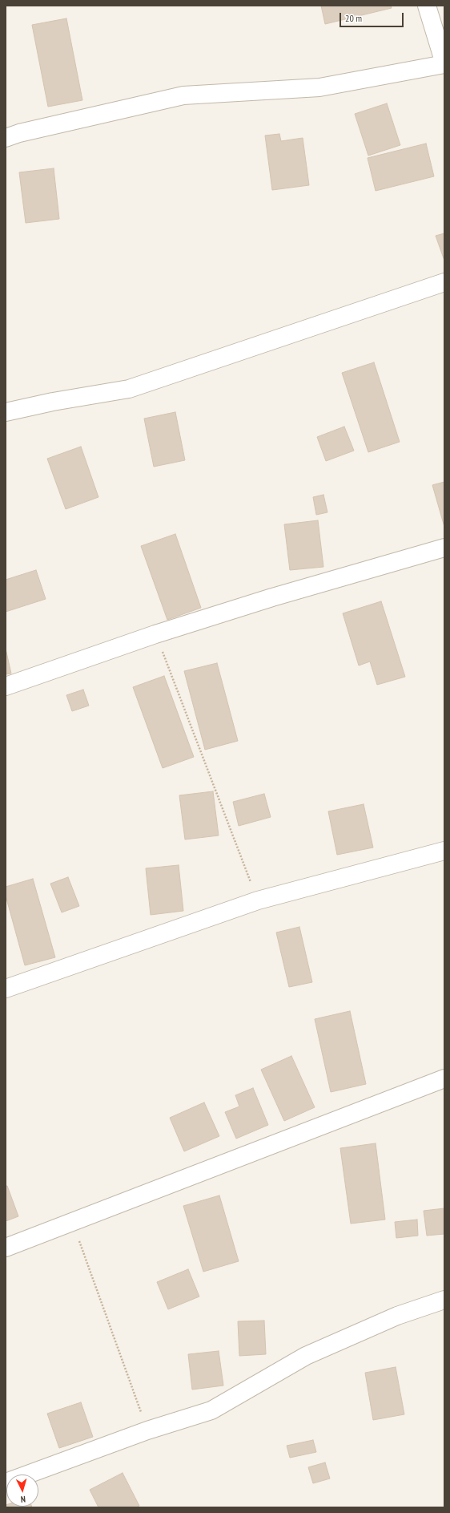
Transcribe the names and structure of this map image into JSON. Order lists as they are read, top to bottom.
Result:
{
  "scale_bar": "20 m",
  "north": "bottom"
}
